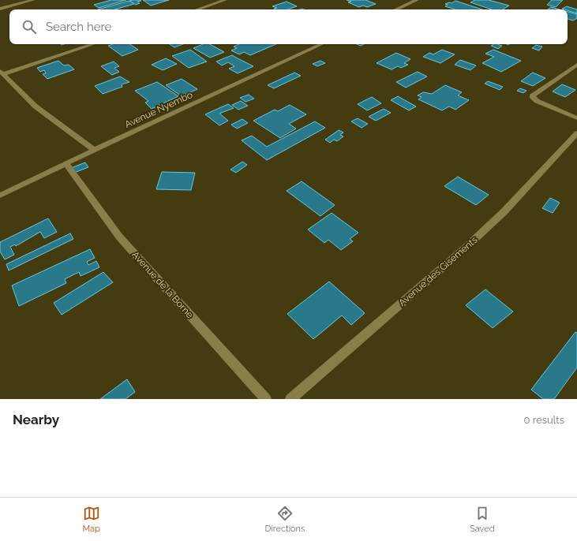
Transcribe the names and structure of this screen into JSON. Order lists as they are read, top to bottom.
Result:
{
  "streets": {
    "street": ["Avenue Nyembo", "Avenue des Gisements", "Avenue de la Borne"]
  },
  "crossings": [
    ["Avenue Nyembo", "Avenue de la Borne"]
  ],
  "page": {
    "search": "Search here",
    "heading": ["Nearby", "0 results"],
    "nav": ["Map", "Directions", "Saved"]
  }
}
